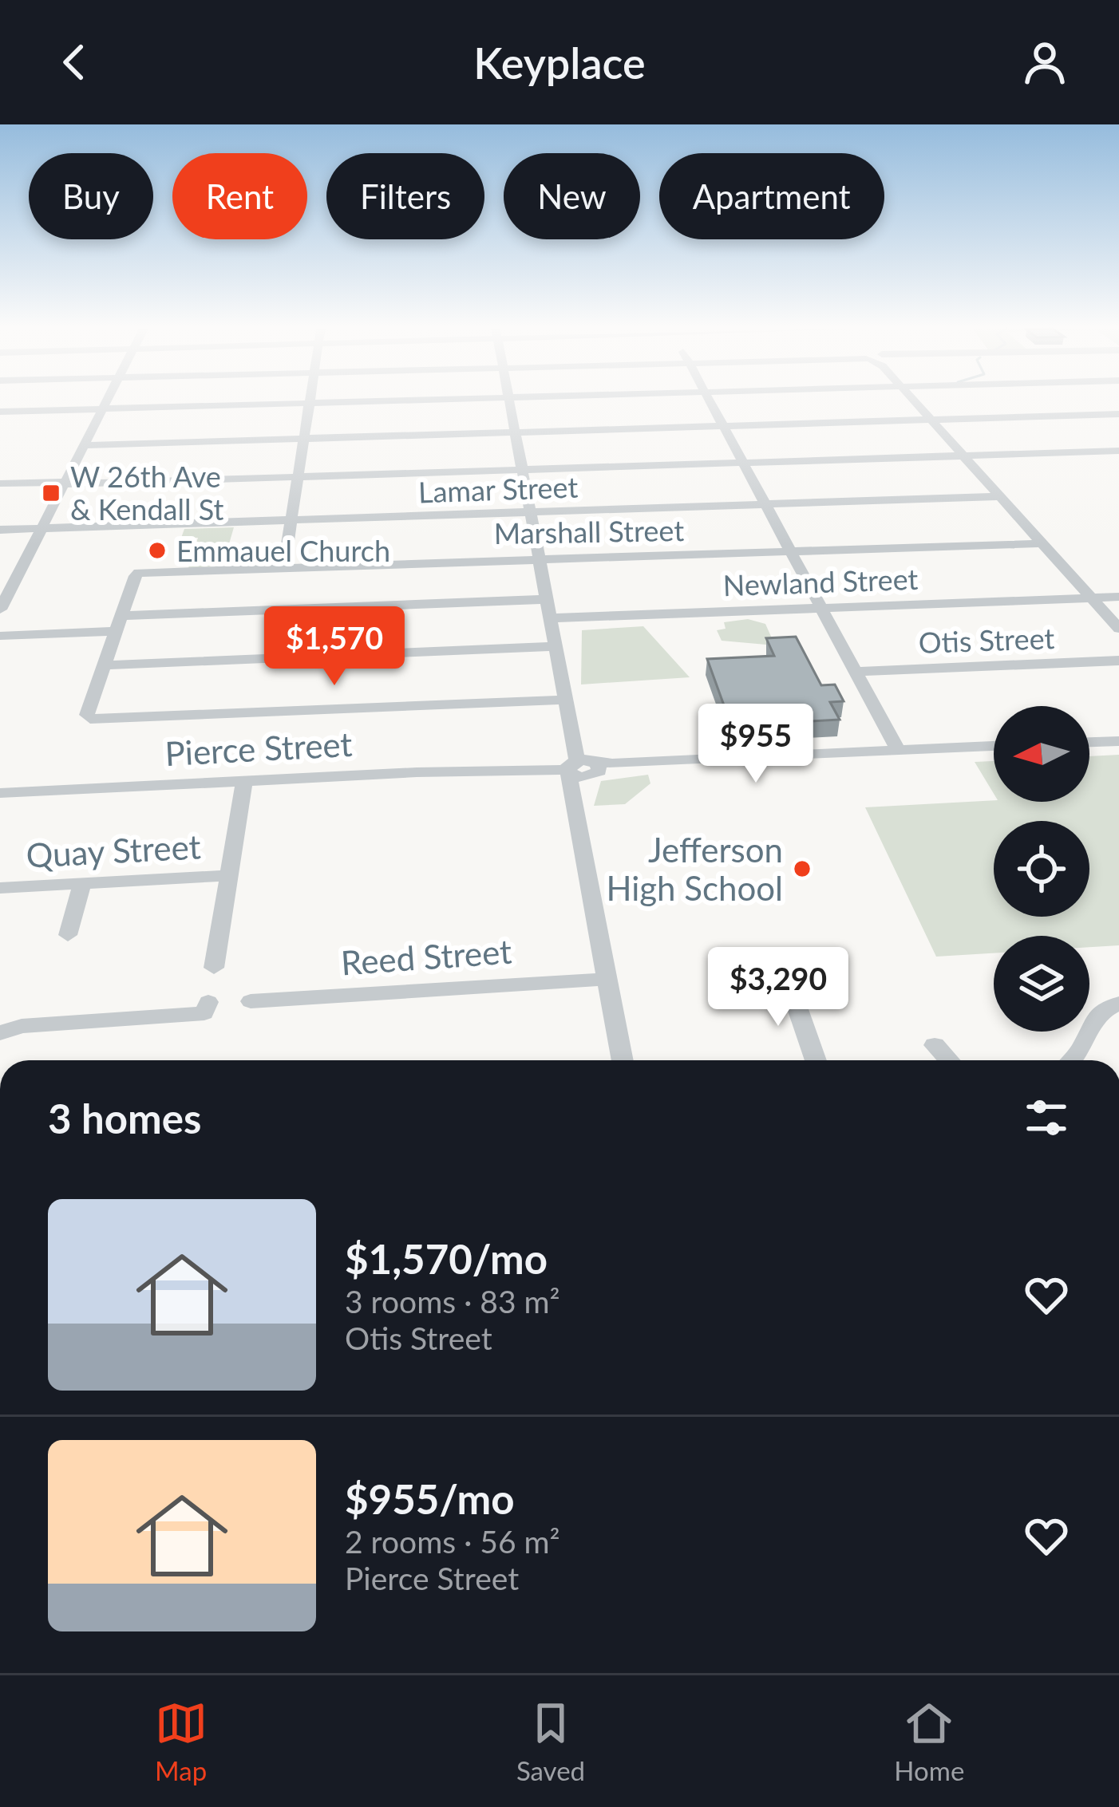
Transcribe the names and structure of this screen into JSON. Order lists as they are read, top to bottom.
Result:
{
  "streets": {
    "street": [
      "Lamar Street",
      "Marshall Street",
      "Newland Street",
      "Otis Street",
      "Pierce Street",
      "Quay Street",
      "Reed Street"
    ]
  },
  "places": {
    "transit": ["W 26th Ave & Kendall St"],
    "other": ["Emmauel Church", "Jefferson High School"]
  },
  "north": "left",
  "page": {
    "header": "Keyplace",
    "chip": [
      "Buy",
      "Rent",
      "Filters",
      "New",
      "Apartment"
    ],
    "price": ["$1,570", "$955", "$3,290"],
    "heading": "3 homes",
    "list": [
      {
        "name": "$1,570/mo",
        "note": "3 rooms · 83 m² · Otis Street"
      },
      {
        "name": "$955/mo",
        "note": "2 rooms · 56 m² · Pierce Street"
      }
    ],
    "tabs": ["Map", "Saved", "Home"]
  }
}
